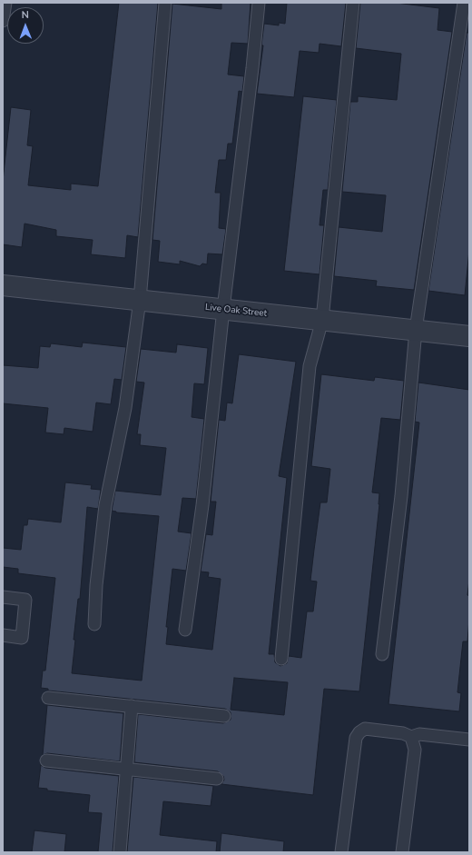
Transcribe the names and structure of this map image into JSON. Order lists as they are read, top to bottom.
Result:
{
  "streets": {
    "street": ["Live Oak Street"]
  },
  "north": "top"
}
